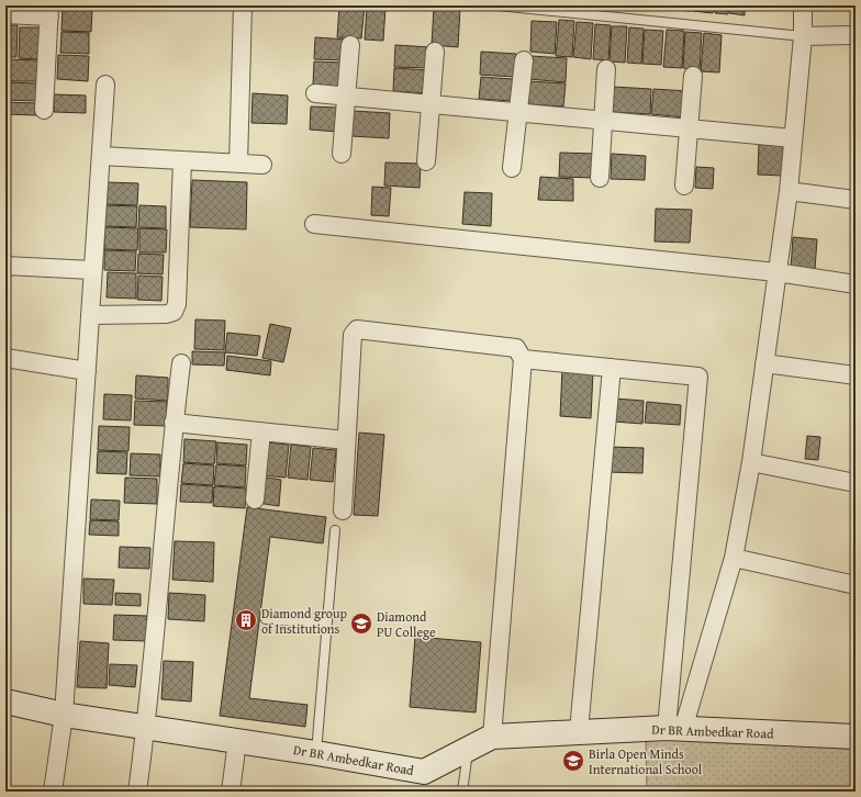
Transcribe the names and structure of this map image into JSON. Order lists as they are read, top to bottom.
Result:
{
  "streets": {
    "main road": ["Dr BR Ambedkar Road"]
  },
  "places": {
    "building": ["Diamond group of Institutions"],
    "school or university": ["Diamond PU College", "Birla Open Minds International School"]
  }
}
